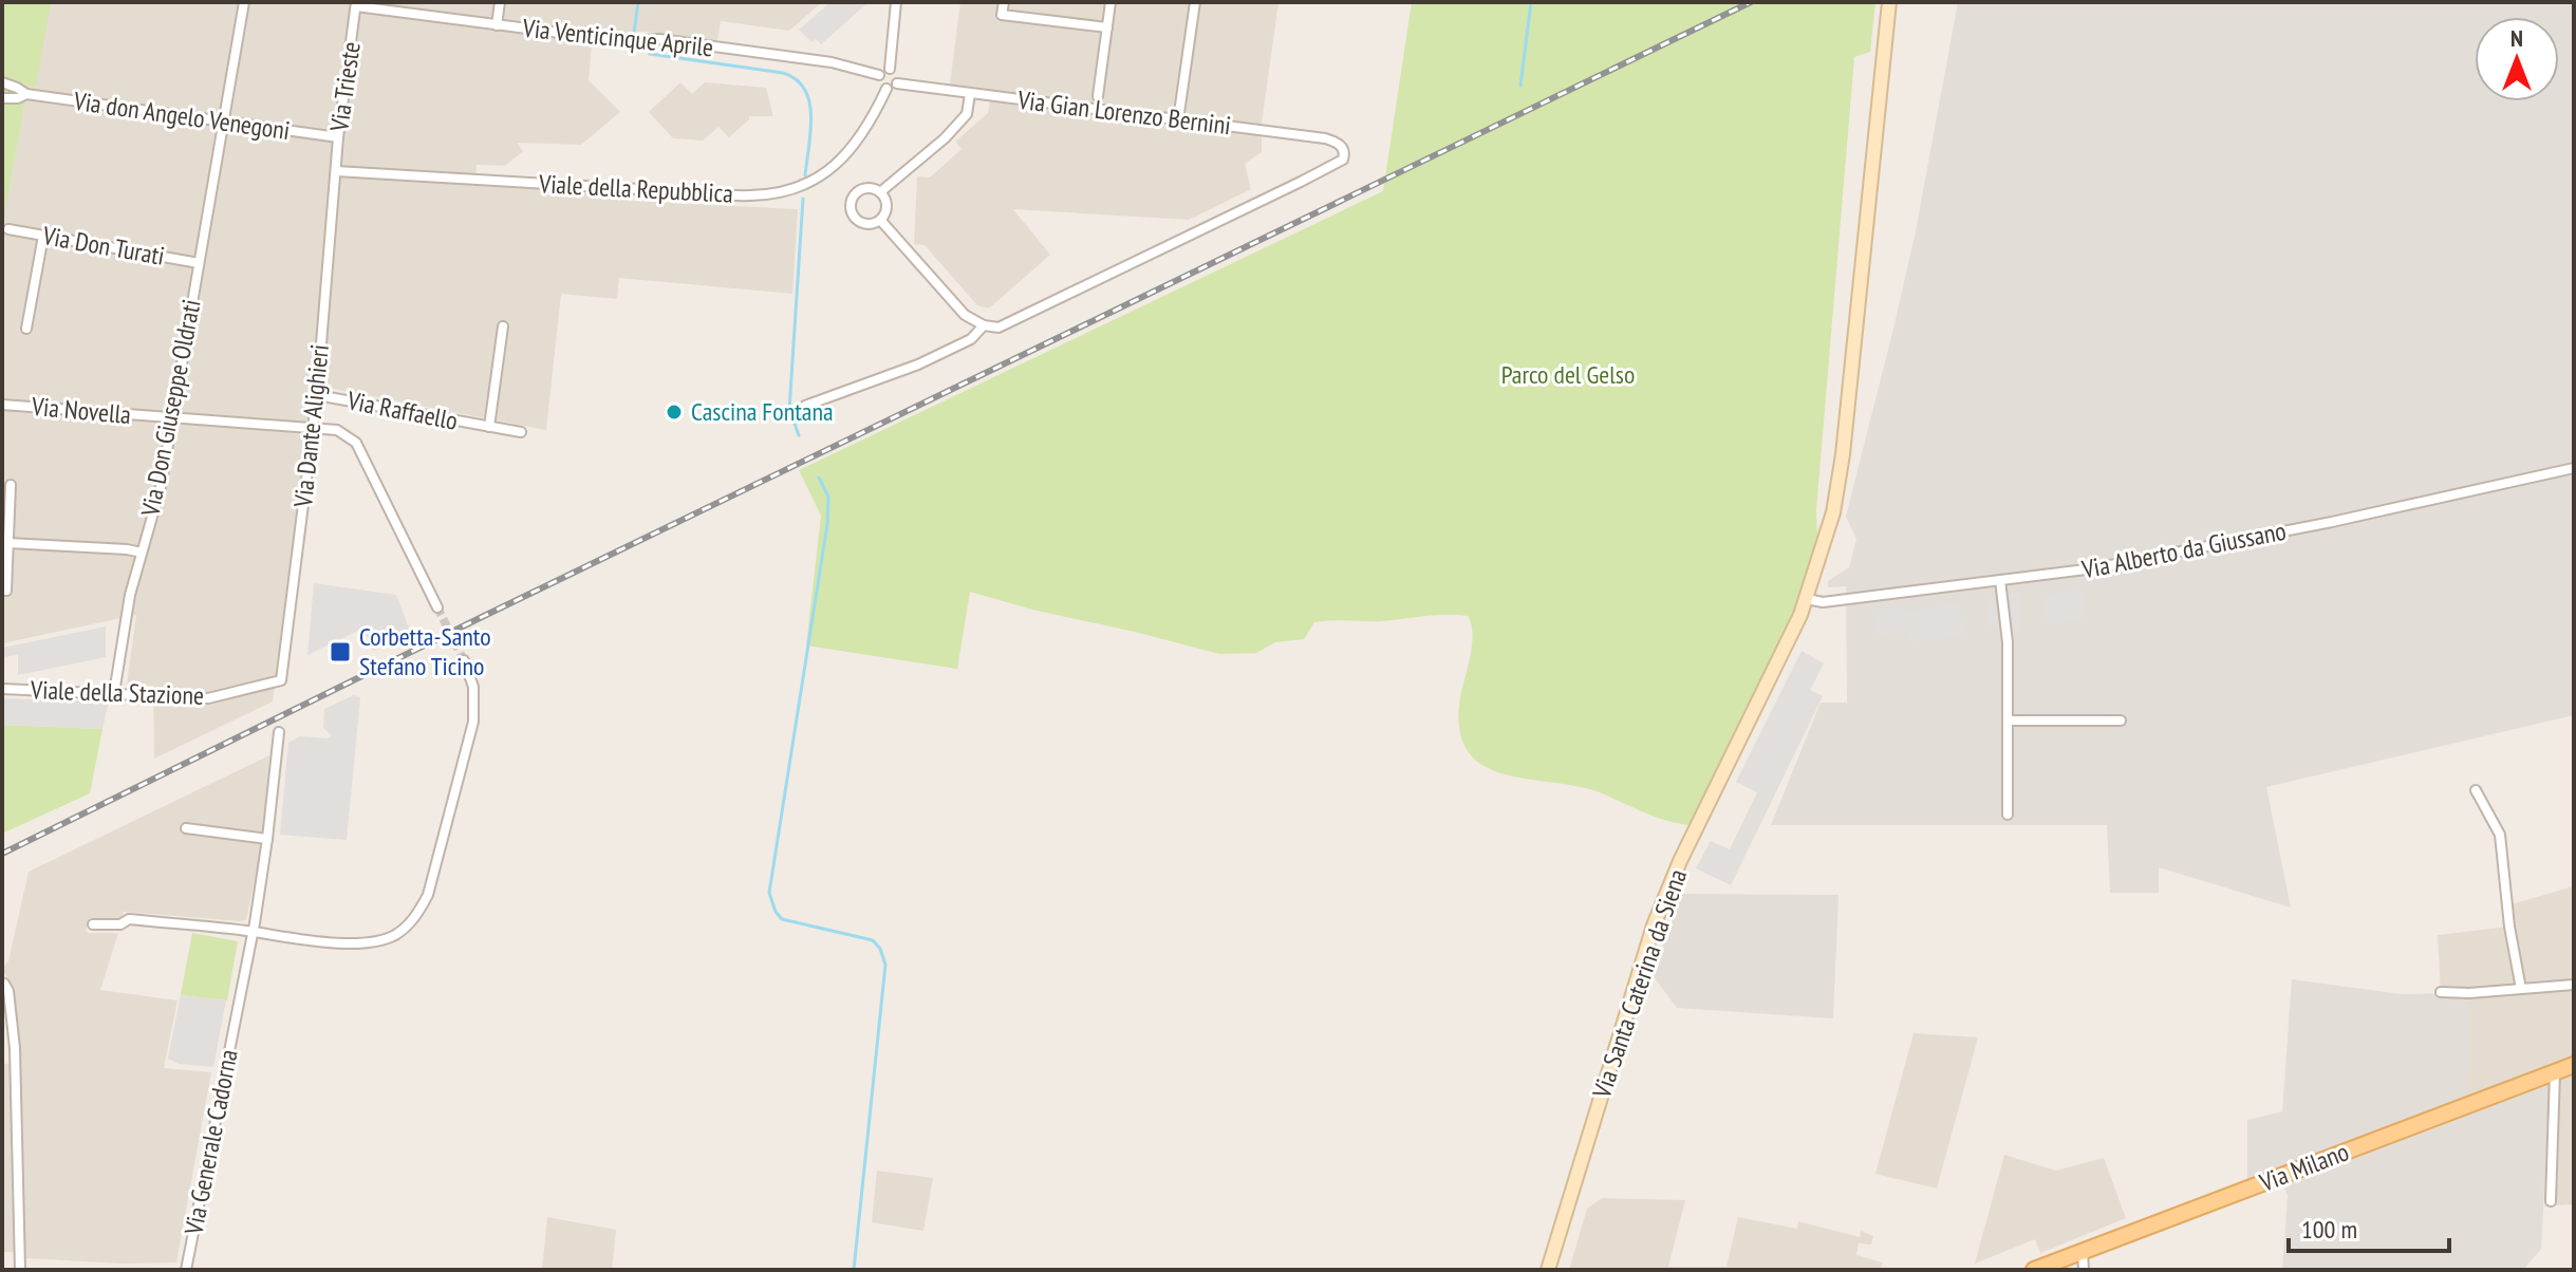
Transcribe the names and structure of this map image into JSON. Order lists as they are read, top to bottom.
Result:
{
  "streets": {
    "main road": ["Via Milano"],
    "street": [
      "Via Venticinque Aprile",
      "Via Trieste",
      "Via Gian Lorenzo Bernini",
      "Via don Angelo Venegoni",
      "Viale della Repubblica",
      "Via Don Turati",
      "Via Don Giuseppe Oldrati",
      "Via Novella",
      "Via Raffaello",
      "Via Dante Alighieri",
      "Via Alberto da Giussano",
      "Viale della Stazione",
      "Via Santa Caterina da Siena",
      "Via Generale Cadorna"
    ]
  },
  "crossings": [
    ["Via Venticinque Aprile", "Via Trieste"],
    ["Via Venticinque Aprile", "Via Gian Lorenzo Bernini"],
    ["Via Venticinque Aprile", "Viale della Repubblica"],
    ["Via Trieste", "Via don Angelo Venegoni"],
    ["Via Trieste", "Viale della Repubblica"],
    ["Via Trieste", "Via Dante Alighieri"],
    ["Via Gian Lorenzo Bernini", "Viale della Repubblica"],
    ["Via don Angelo Venegoni", "Via Don Giuseppe Oldrati"],
    ["Viale della Repubblica", "Via Dante Alighieri"],
    ["Via Don Turati", "Via Don Giuseppe Oldrati"],
    ["Via Don Giuseppe Oldrati", "Via Novella"],
    ["Via Don Giuseppe Oldrati", "Viale della Stazione"],
    ["Via Novella", "Via Dante Alighieri"],
    ["Via Raffaello", "Via Dante Alighieri"],
    ["Via Dante Alighieri", "Viale della Stazione"],
    ["Via Alberto da Giussano", "Via Santa Caterina da Siena"]
  ],
  "parks": ["Parco del Gelso"],
  "places": {
    "other": ["Cascina Fontana"],
    "transit": ["Corbetta-Santo Stefano Ticino"]
  },
  "scale_bar": "100 m",
  "north": "top"
}
